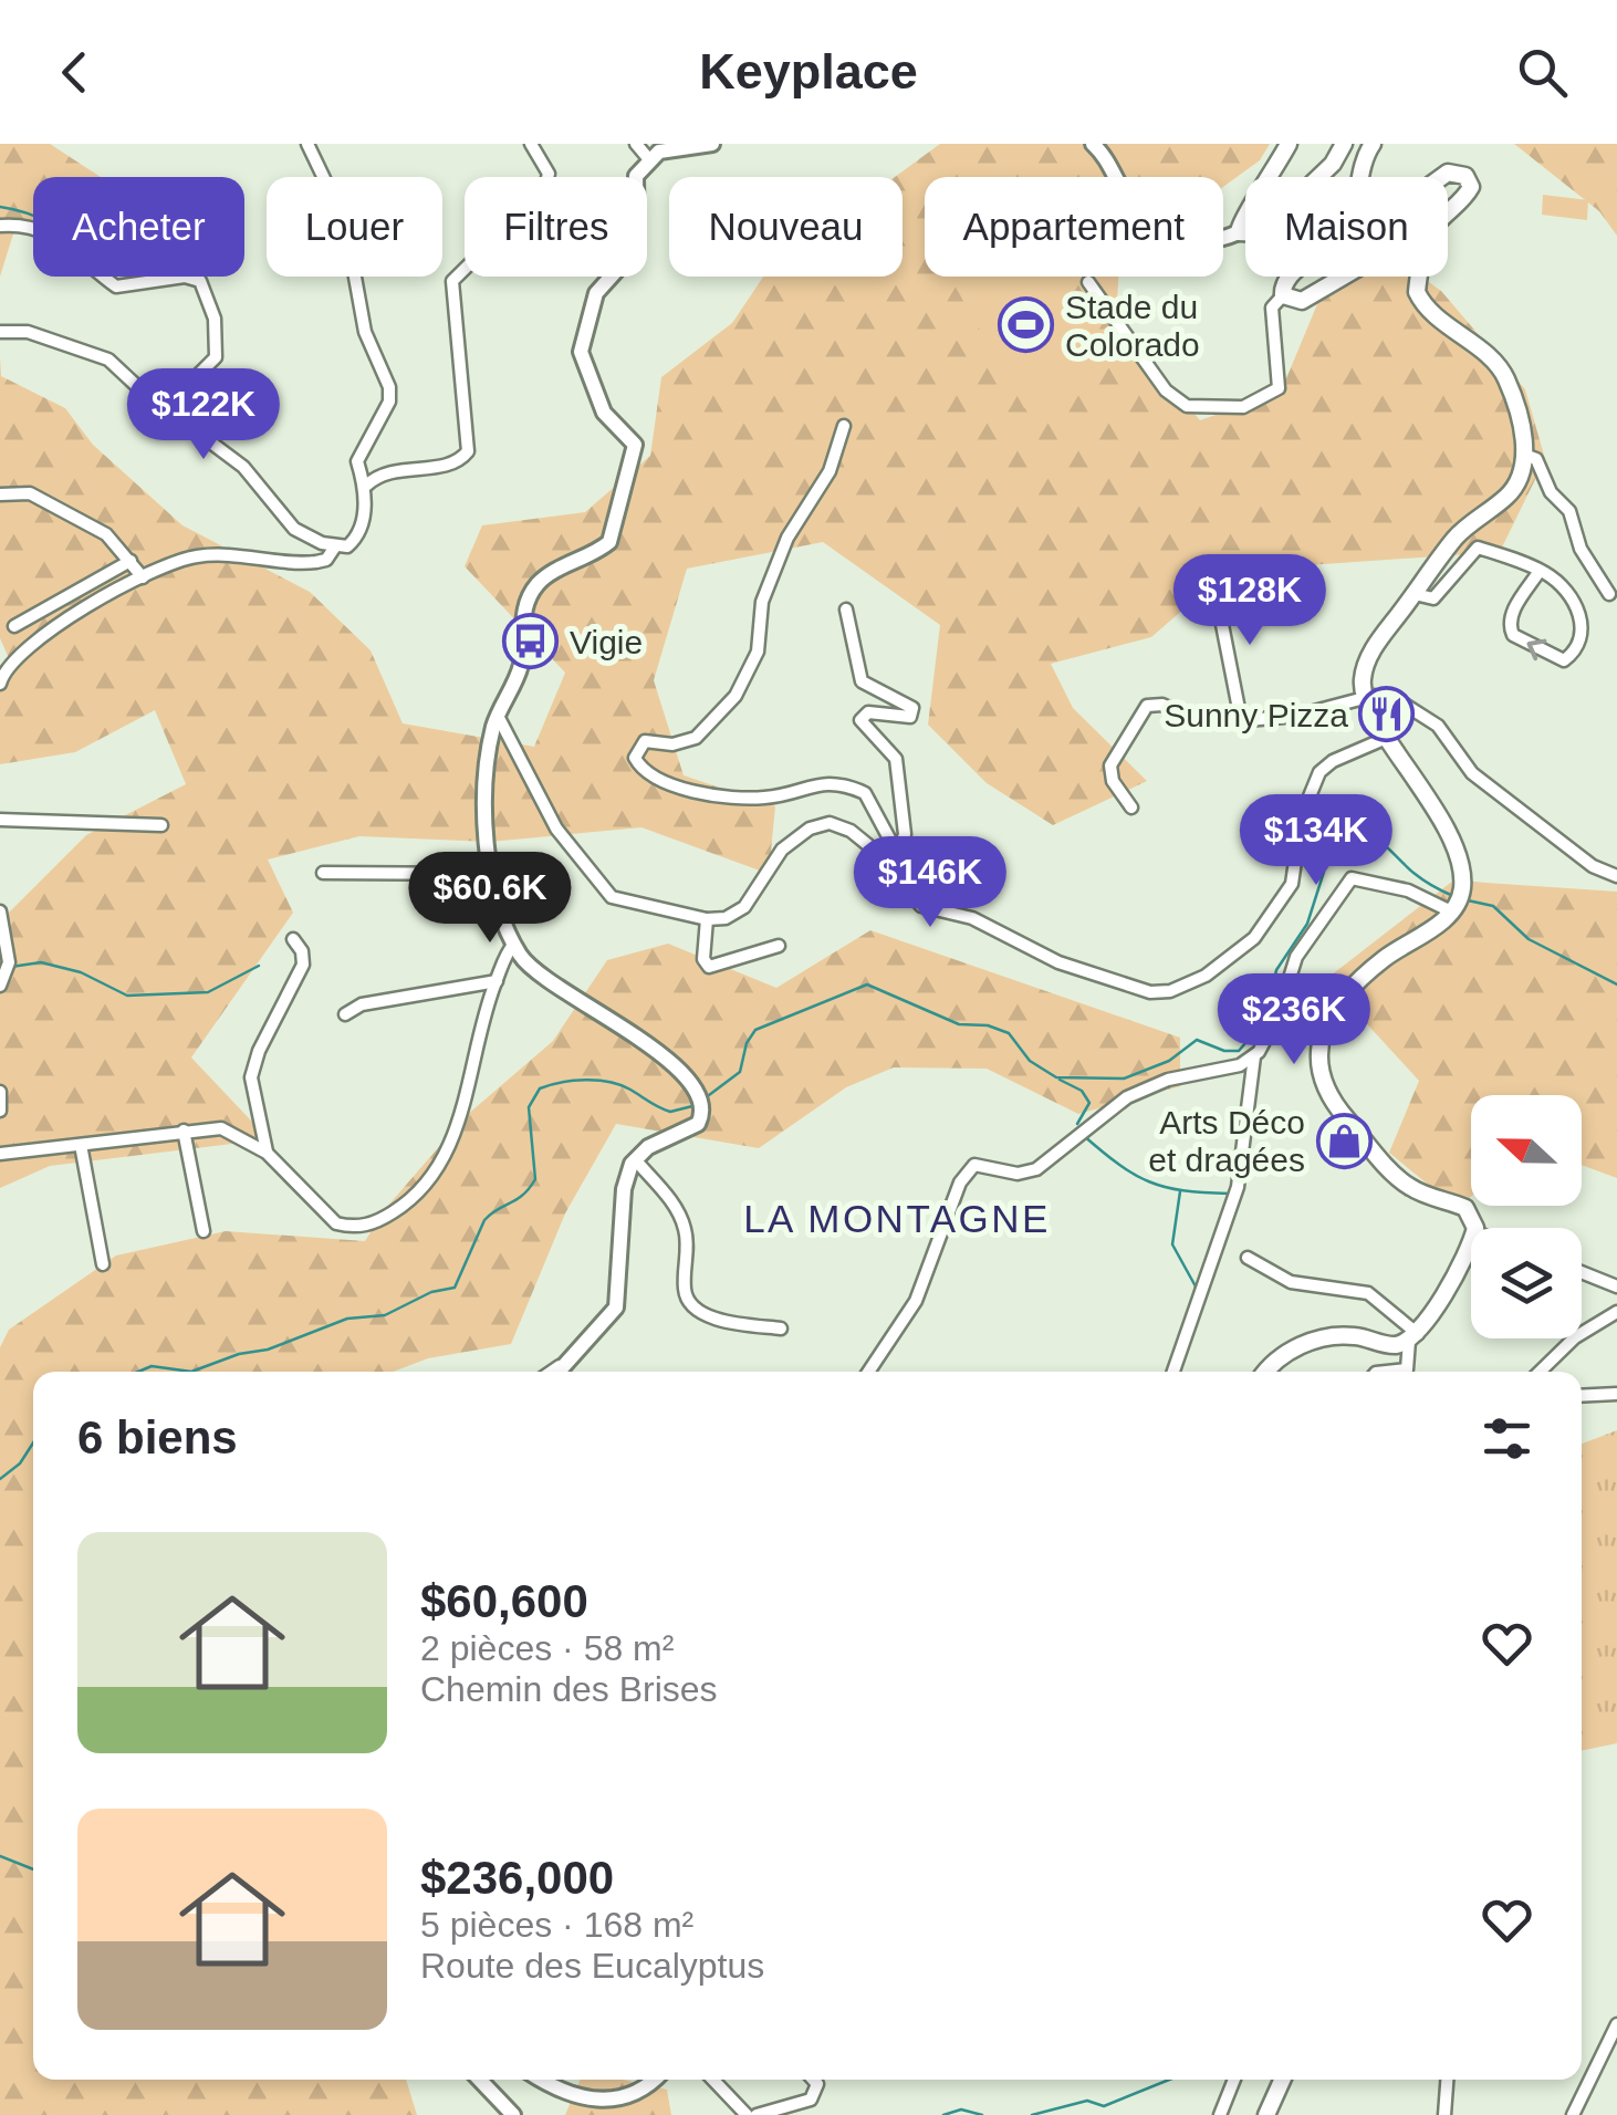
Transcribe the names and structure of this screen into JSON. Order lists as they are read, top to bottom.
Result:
{
  "districts": ["LA MONTAGNE"],
  "places": {
    "sports": ["Stade du Colorado"],
    "bus stop": ["Vigie"],
    "restaurant": ["Sunny Pizza"],
    "shop": ["Arts Déco et dragées"]
  },
  "north": "left",
  "page": {
    "header": "Keyplace",
    "chip": [
      "Acheter",
      "Louer",
      "Filtres",
      "Nouveau",
      "Appartement",
      "Maison"
    ],
    "price": [
      "$122K",
      "$128K",
      "$134K",
      "$146K",
      "$60.6K",
      "$236K"
    ],
    "heading": "6 biens",
    "list": [
      {
        "name": "$60,600",
        "note": "2 pièces · 58 m² · Chemin des Brises"
      },
      {
        "name": "$236,000",
        "note": "5 pièces · 168 m² · Route des Eucalyptus"
      }
    ]
  }
}
